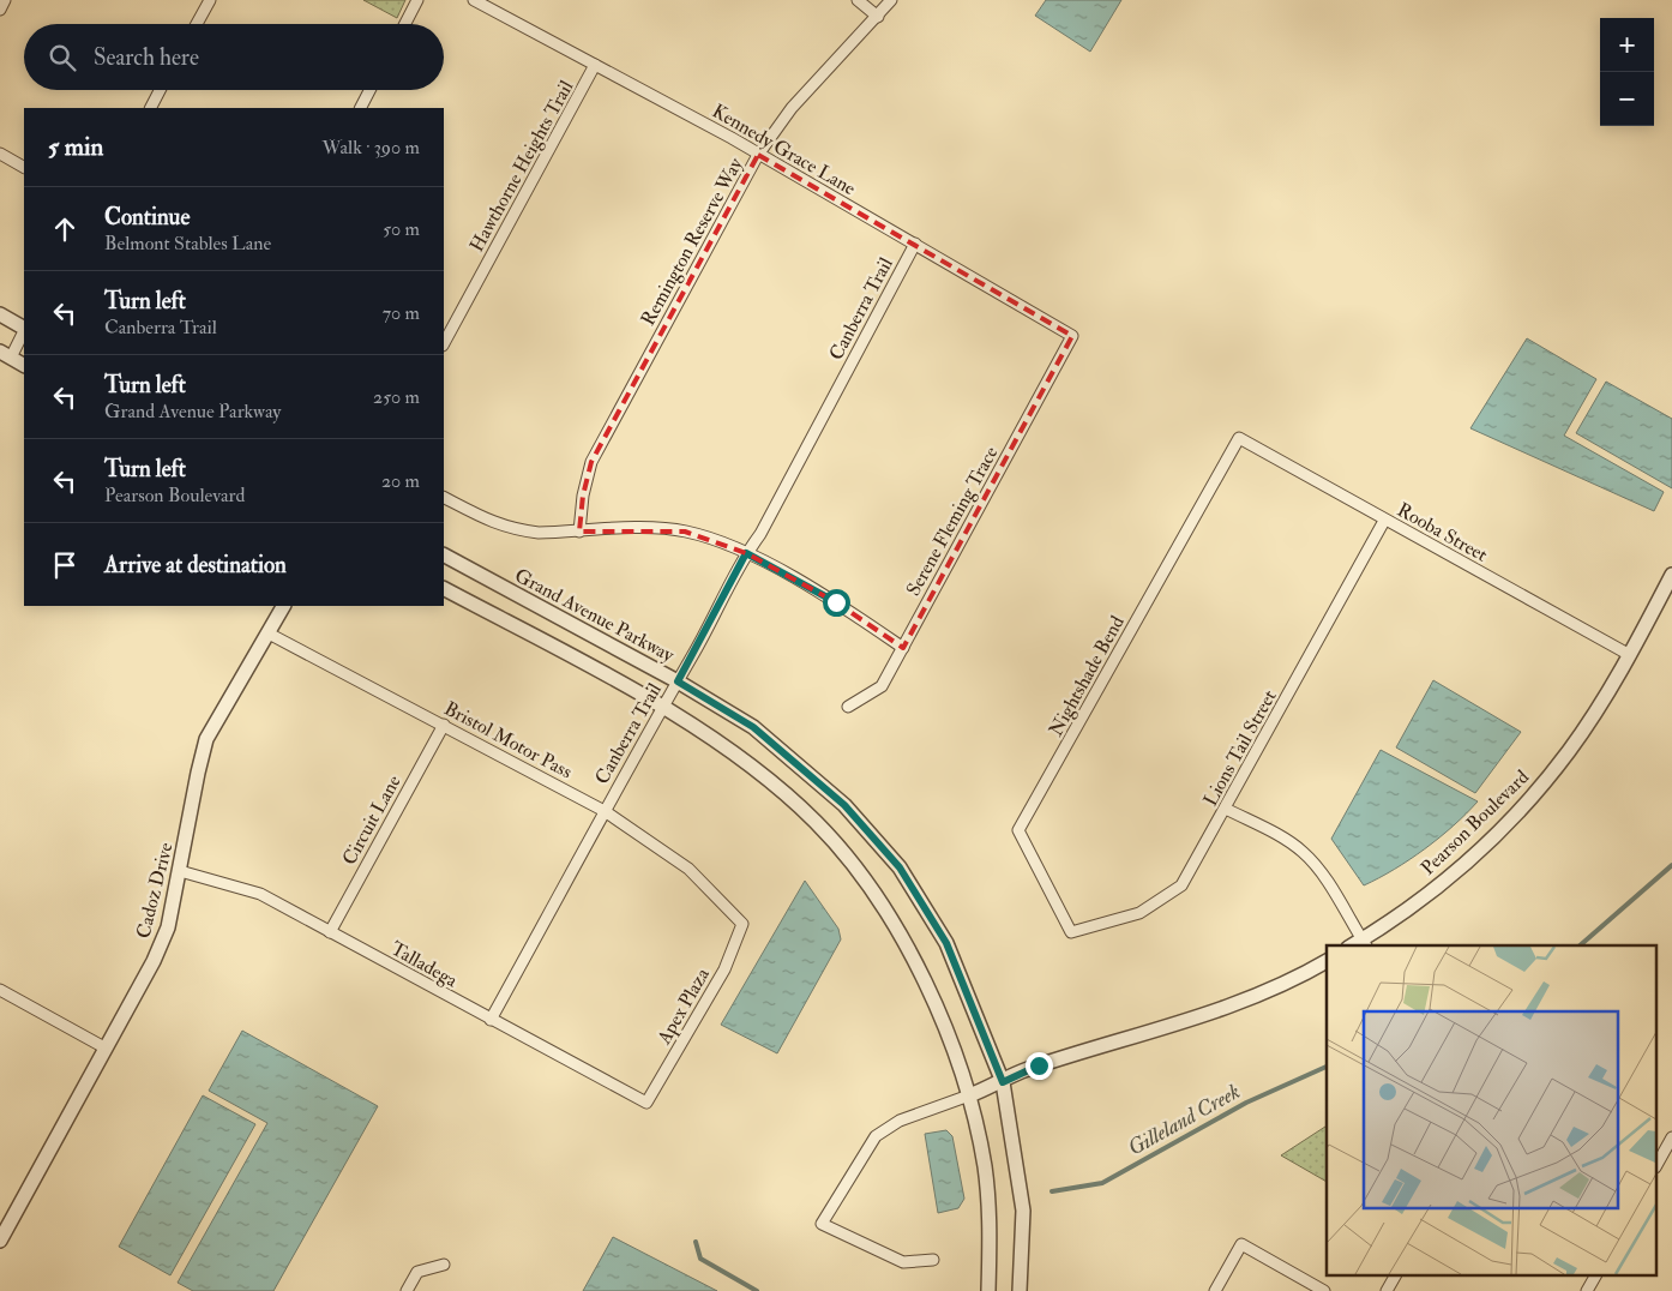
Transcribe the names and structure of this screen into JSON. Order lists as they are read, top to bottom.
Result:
{
  "streets": {
    "street": [
      "Kennedy Grace Lane",
      "Hawthorne Heights Trail",
      "Remington Reserve Way",
      "Canberra Trail",
      "Serene Fleming Trace",
      "Rooba Street",
      "Grand Avenue Parkway",
      "Nightshade Bend",
      "Bristol Motor Pass",
      "Lions Tail Street",
      "Circuit Lane",
      "Pearson Boulevard",
      "Cadoz Drive",
      "Talladega",
      "Apex Plaza"
    ]
  },
  "crossings": [
    ["Kennedy Grace Lane", "Hawthorne Heights Trail"],
    ["Kennedy Grace Lane", "Remington Reserve Way"],
    ["Kennedy Grace Lane", "Canberra Trail"],
    ["Kennedy Grace Lane", "Serene Fleming Trace"],
    ["Canberra Trail", "Grand Avenue Parkway"],
    ["Canberra Trail", "Bristol Motor Pass"],
    ["Canberra Trail", "Talladega"],
    ["Rooba Street", "Nightshade Bend"],
    ["Rooba Street", "Lions Tail Street"],
    ["Rooba Street", "Pearson Boulevard"],
    ["Nightshade Bend", "Lions Tail Street"],
    ["Bristol Motor Pass", "Circuit Lane"],
    ["Bristol Motor Pass", "Cadoz Drive"],
    ["Bristol Motor Pass", "Apex Plaza"],
    ["Circuit Lane", "Talladega"],
    ["Cadoz Drive", "Talladega"],
    ["Talladega", "Apex Plaza"]
  ],
  "water": ["Gilleland Creek"],
  "page": {
    "map_buttons": ["+", "−"],
    "search": "Search here",
    "heading": ["5 min", "Walk · 390 m"],
    "list": [
      ["Continue", "Belmont Stables Lane", "50 m"],
      ["Turn left", "Canberra Trail", "70 m"],
      ["Turn left", "Grand Avenue Parkway", "250 m"],
      ["Turn left", "Pearson Boulevard", "20 m"],
      "Arrive at destination"
    ]
  }
}
